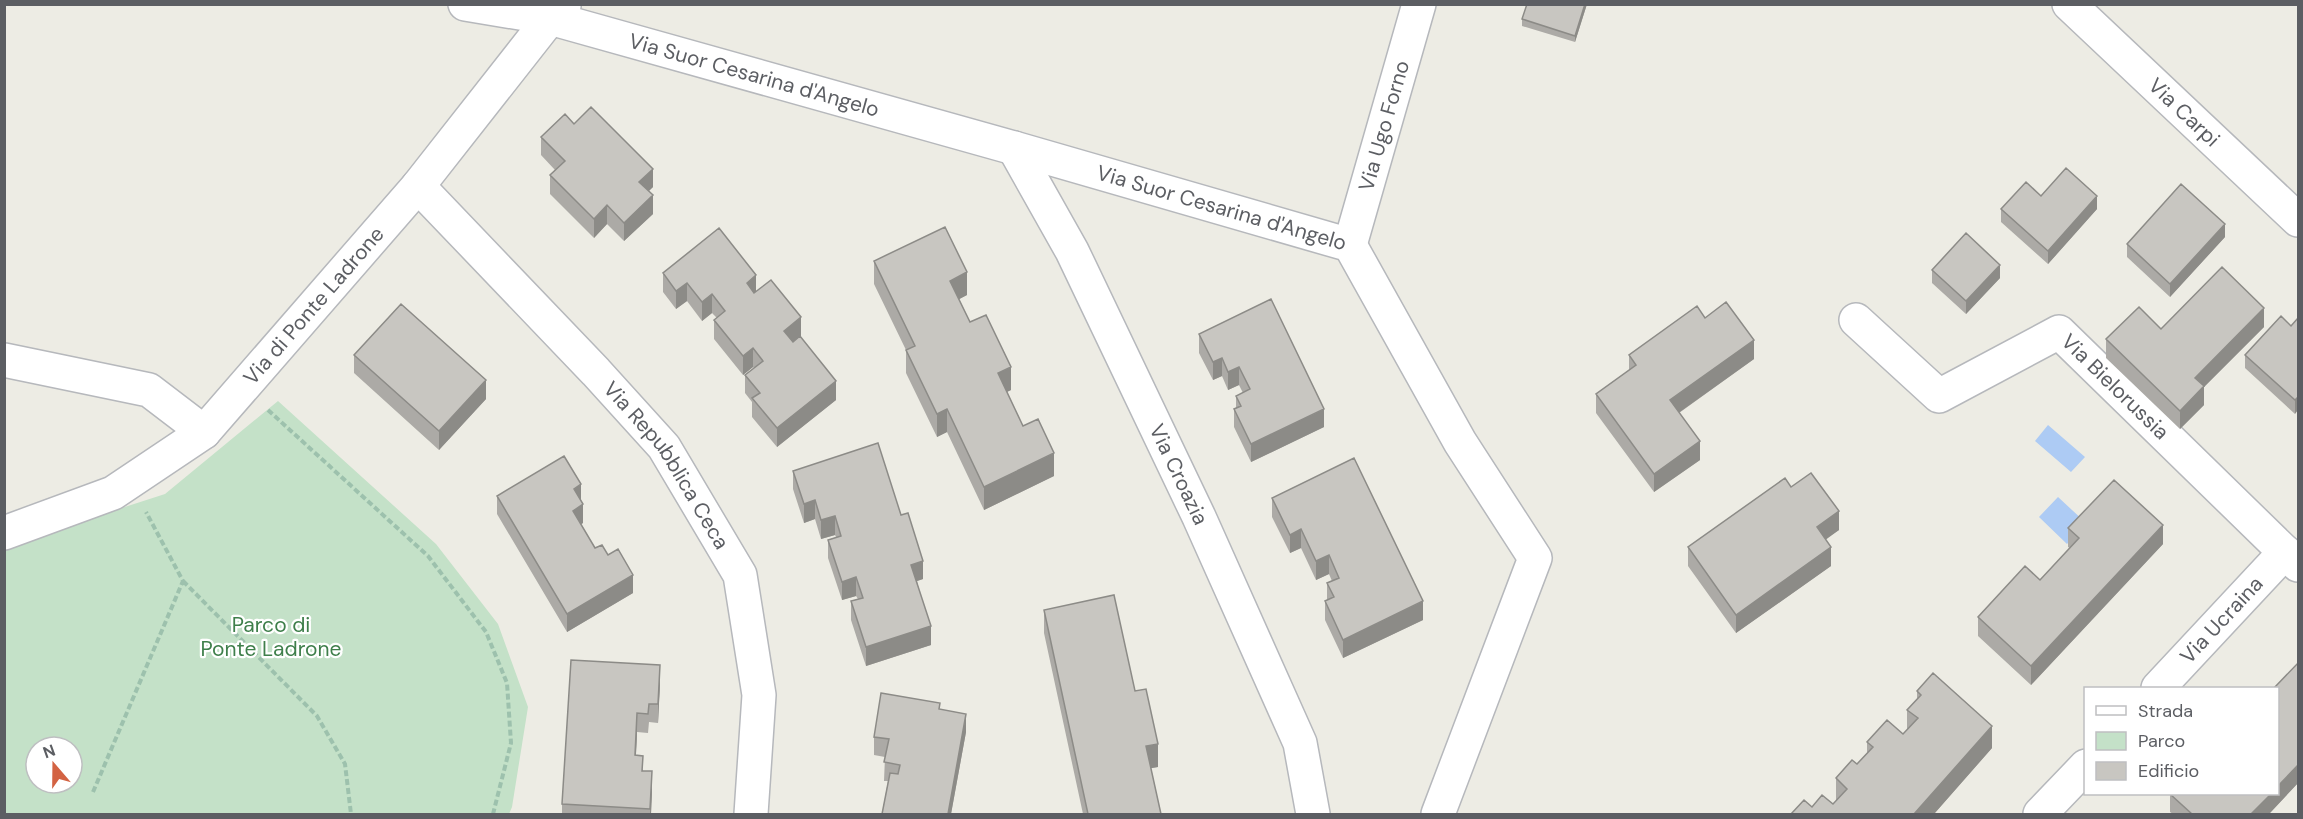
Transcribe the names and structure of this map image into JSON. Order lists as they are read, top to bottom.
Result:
{
  "streets": {
    "street": [
      "Via Suor Cesarina d'Angelo",
      "Via Carpi",
      "Via Ugo Forno",
      "Via di Ponte Ladrone",
      "Via Bielorussia",
      "Via Repubblica Ceca",
      "Via Croazia",
      "Via Ucraina"
    ]
  },
  "crossings": [
    ["Via Suor Cesarina d'Angelo", "Via Ugo Forno"],
    ["Via Suor Cesarina d'Angelo", "Via di Ponte Ladrone"],
    ["Via Suor Cesarina d'Angelo", "Via Croazia"],
    ["Via di Ponte Ladrone", "Via Repubblica Ceca"],
    ["Via Bielorussia", "Via Ucraina"]
  ],
  "parks": ["Parco di Ponte Ladrone"],
  "legend": ["Strada", "Parco", "Edificio"],
  "north": "top"
}
